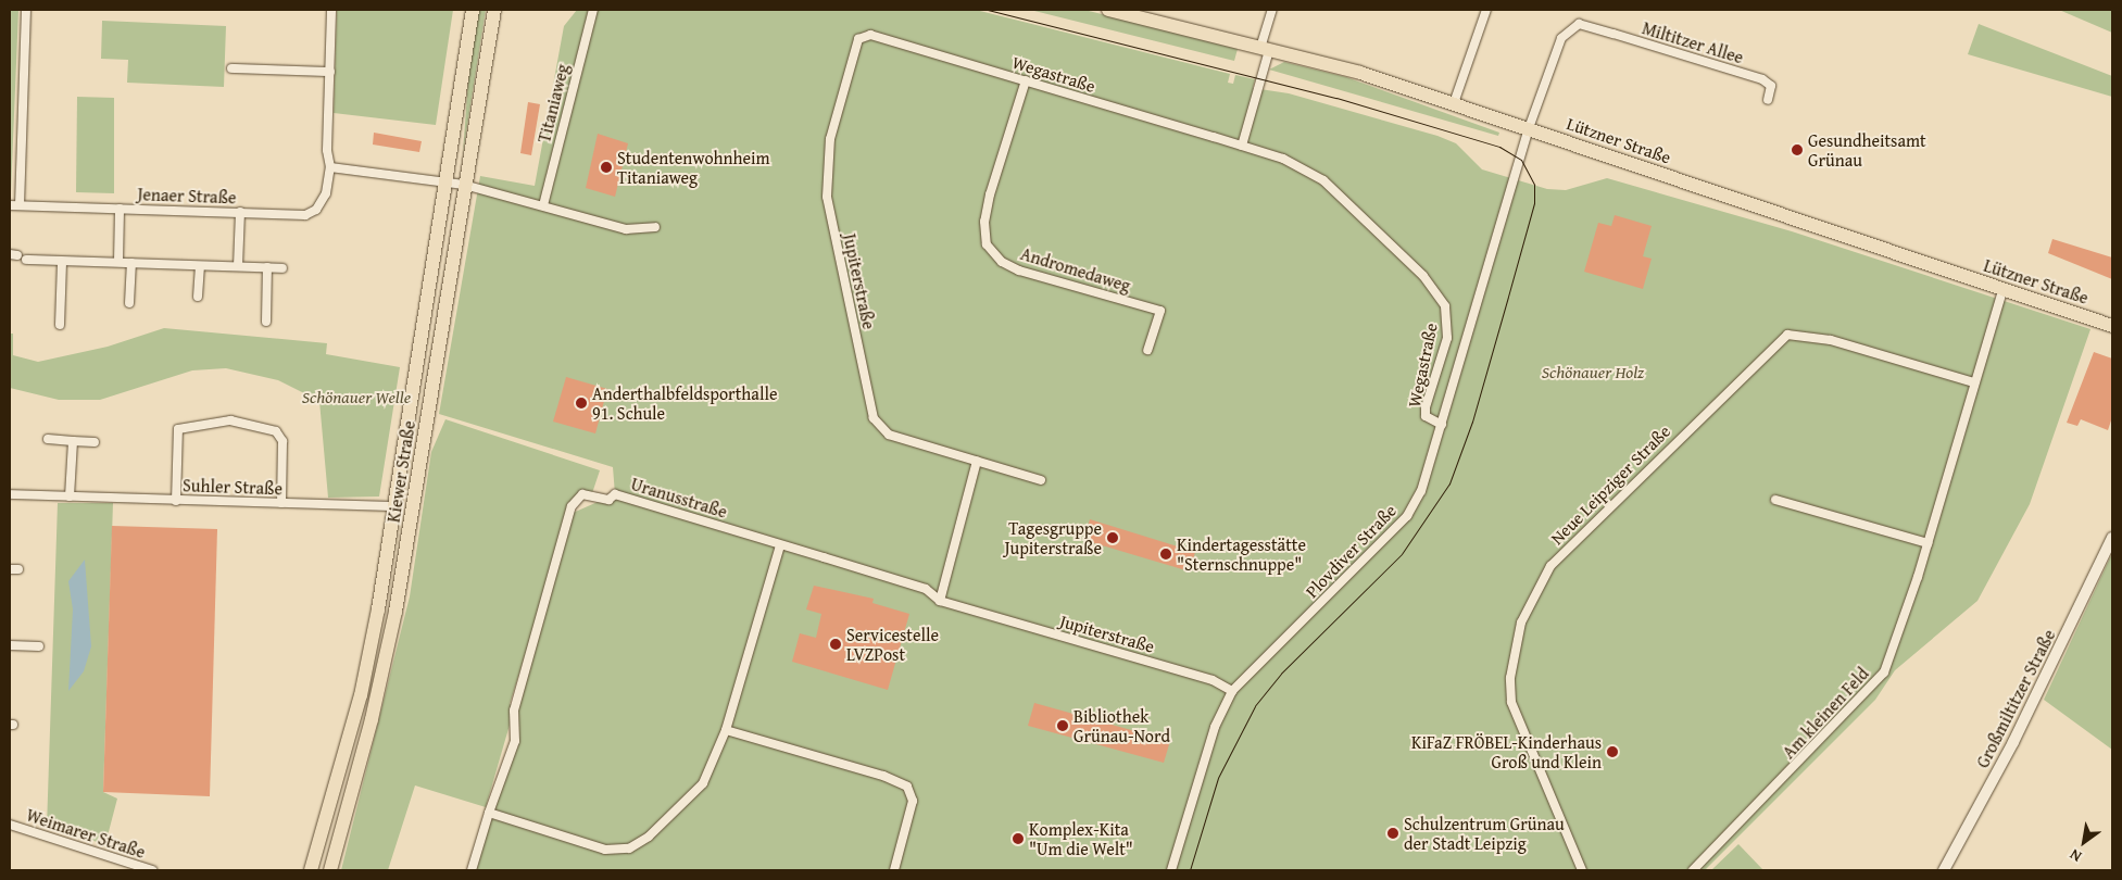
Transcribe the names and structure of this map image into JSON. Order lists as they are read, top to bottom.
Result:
{
  "streets": {
    "main road": ["Lützner Straße", "Kiewer Straße"],
    "street": [
      "Miltitzer Allee",
      "Wegastraße",
      "Titaniaweg",
      "Jenaer Straße",
      "Andromedaweg",
      "Jupiterstraße",
      "Neue Leipziger Straße",
      "Suhler Straße",
      "Uranusstraße",
      "Plovdiver Straße",
      "Großmiltitzer Straße",
      "Am kleinen Feld",
      "Weimarer Straße"
    ]
  },
  "crossings": [
    ["Miltitzer Allee", "Lützner Straße"],
    ["Miltitzer Allee", "Plovdiver Straße"],
    ["Wegastraße", "Andromedaweg"],
    ["Wegastraße", "Jupiterstraße"],
    ["Wegastraße", "Plovdiver Straße"],
    ["Lützner Straße", "Plovdiver Straße"],
    ["Lützner Straße", "Am kleinen Feld"],
    ["Jupiterstraße", "Uranusstraße"],
    ["Jupiterstraße", "Plovdiver Straße"],
    ["Kiewer Straße", "Suhler Straße"],
    ["Neue Leipziger Straße", "Am kleinen Feld"]
  ],
  "parks": ["Schönauer Holz", "Schönauer Welle"],
  "places": [
    "Gesundheitsamt Grünau",
    "Studentenwohnheim Titaniaweg",
    "Anderthalbfeldsporthalle 91. Schule",
    "Tagesgruppe Jupiterstraße",
    "Kindertagesstätte \"Sternschnuppe\"",
    "Servicestelle LVZPost",
    "Bibliothek Grünau-Nord",
    "KiFaZ FRÖBEL-Kinderhaus Groß und Klein",
    "Schulzentrum Grünau der Stadt Leipzig",
    "Komplex-Kita \"Um die Welt\""
  ],
  "north": "bottom left"
}
